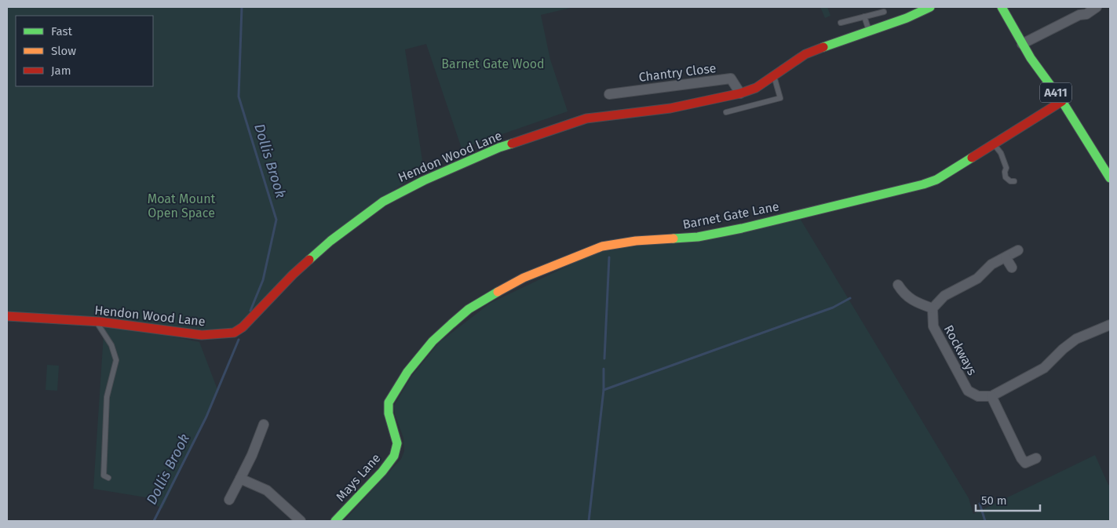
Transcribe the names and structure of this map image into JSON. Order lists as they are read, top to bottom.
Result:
{
  "streets": {
    "main road": [
      "A411",
      "Hendon Wood Lane",
      "Barnet Gate Lane",
      "Mays Lane"
    ],
    "street": ["Chantry Close", "Rockways"]
  },
  "crossings": [
    ["Chantry Close", "Hendon Wood Lane"],
    ["A411", "Barnet Gate Lane"],
    ["Barnet Gate Lane", "Mays Lane"]
  ],
  "water": ["Dollis Brook"],
  "parks": ["Barnet Gate Wood", "Moat Mount Open Space"],
  "legend": ["Fast", "Slow", "Jam"],
  "scale_bar": "50 m"
}
